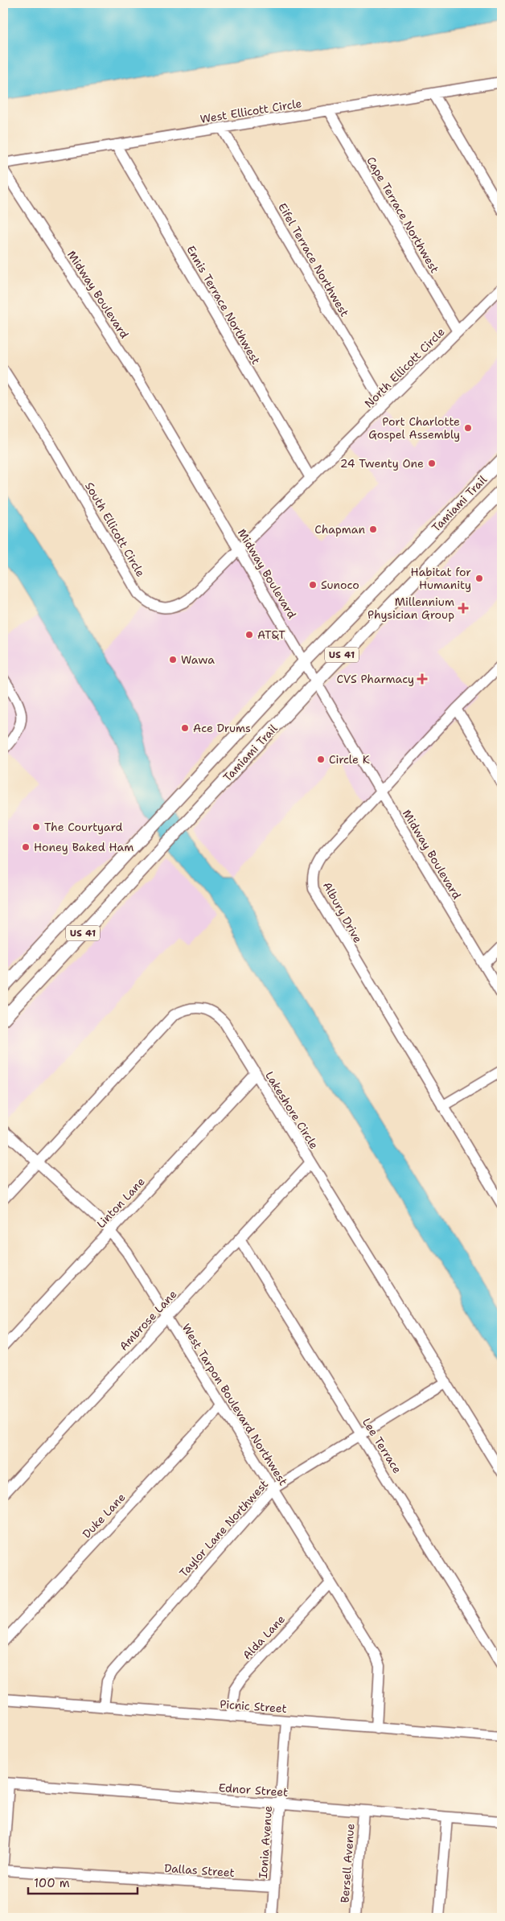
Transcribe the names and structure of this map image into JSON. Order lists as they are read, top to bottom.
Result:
{
  "streets": {
    "main road": ["Tamiami Trail", "US 41"],
    "street": [
      "West Ellicott Circle",
      "Cape Terrace Northwest",
      "Eifel Terrace Northwest",
      "Midway Boulevard",
      "Ennis Terrace Northwest",
      "North Ellicott Circle",
      "South Ellicott Circle",
      "Albury Drive",
      "Lakeshore Circle",
      "Linton Lane",
      "Ambrose Lane",
      "West Tarpon Boulevard Northwest",
      "Lee Terrace",
      "Duke Lane",
      "Taylor Lane Northwest",
      "Alda Lane",
      "Picnic Street",
      "Ednor Street",
      "Ionia Avenue",
      "Bersell Avenue",
      "Dallas Street"
    ]
  },
  "crossings": [
    ["West Ellicott Circle", "Cape Terrace Northwest"],
    ["West Ellicott Circle", "Eifel Terrace Northwest"],
    ["West Ellicott Circle", "Ennis Terrace Northwest"],
    ["Cape Terrace Northwest", "North Ellicott Circle"],
    ["Eifel Terrace Northwest", "North Ellicott Circle"],
    ["Midway Boulevard", "North Ellicott Circle"],
    ["Midway Boulevard", "Tamiami Trail"],
    ["Midway Boulevard", "South Ellicott Circle"],
    ["Midway Boulevard", "Albury Drive"],
    ["Ennis Terrace Northwest", "North Ellicott Circle"],
    ["North Ellicott Circle", "South Ellicott Circle"],
    ["Lakeshore Circle", "Linton Lane"],
    ["Lakeshore Circle", "Ambrose Lane"],
    ["Lakeshore Circle", "West Tarpon Boulevard Northwest"],
    ["Lakeshore Circle", "Taylor Lane Northwest"],
    ["Linton Lane", "West Tarpon Boulevard Northwest"],
    ["Ambrose Lane", "West Tarpon Boulevard Northwest"],
    ["Ambrose Lane", "Lee Terrace"],
    ["West Tarpon Boulevard Northwest", "Duke Lane"],
    ["West Tarpon Boulevard Northwest", "Taylor Lane Northwest"],
    ["West Tarpon Boulevard Northwest", "Alda Lane"],
    ["West Tarpon Boulevard Northwest", "Picnic Street"],
    ["Lee Terrace", "Taylor Lane Northwest"],
    ["Taylor Lane Northwest", "Picnic Street"],
    ["Alda Lane", "Picnic Street"],
    ["Picnic Street", "Ionia Avenue"],
    ["Ednor Street", "Ionia Avenue"],
    ["Ednor Street", "Bersell Avenue"],
    ["Ionia Avenue", "Dallas Street"]
  ],
  "places": {
    "other": [
      "Port Charlotte Gospel Assembly",
      "24 Twenty One",
      "Chapman",
      "Habitat for Humanity",
      "Sunoco",
      "AT&T",
      "Wawa",
      "Ace Drums",
      "Circle K",
      "The Courtyard",
      "Honey Baked Ham"
    ],
    "health": ["Millennium Physician Group", "CVS Pharmacy"]
  },
  "scale_bar": "100 m"
}
